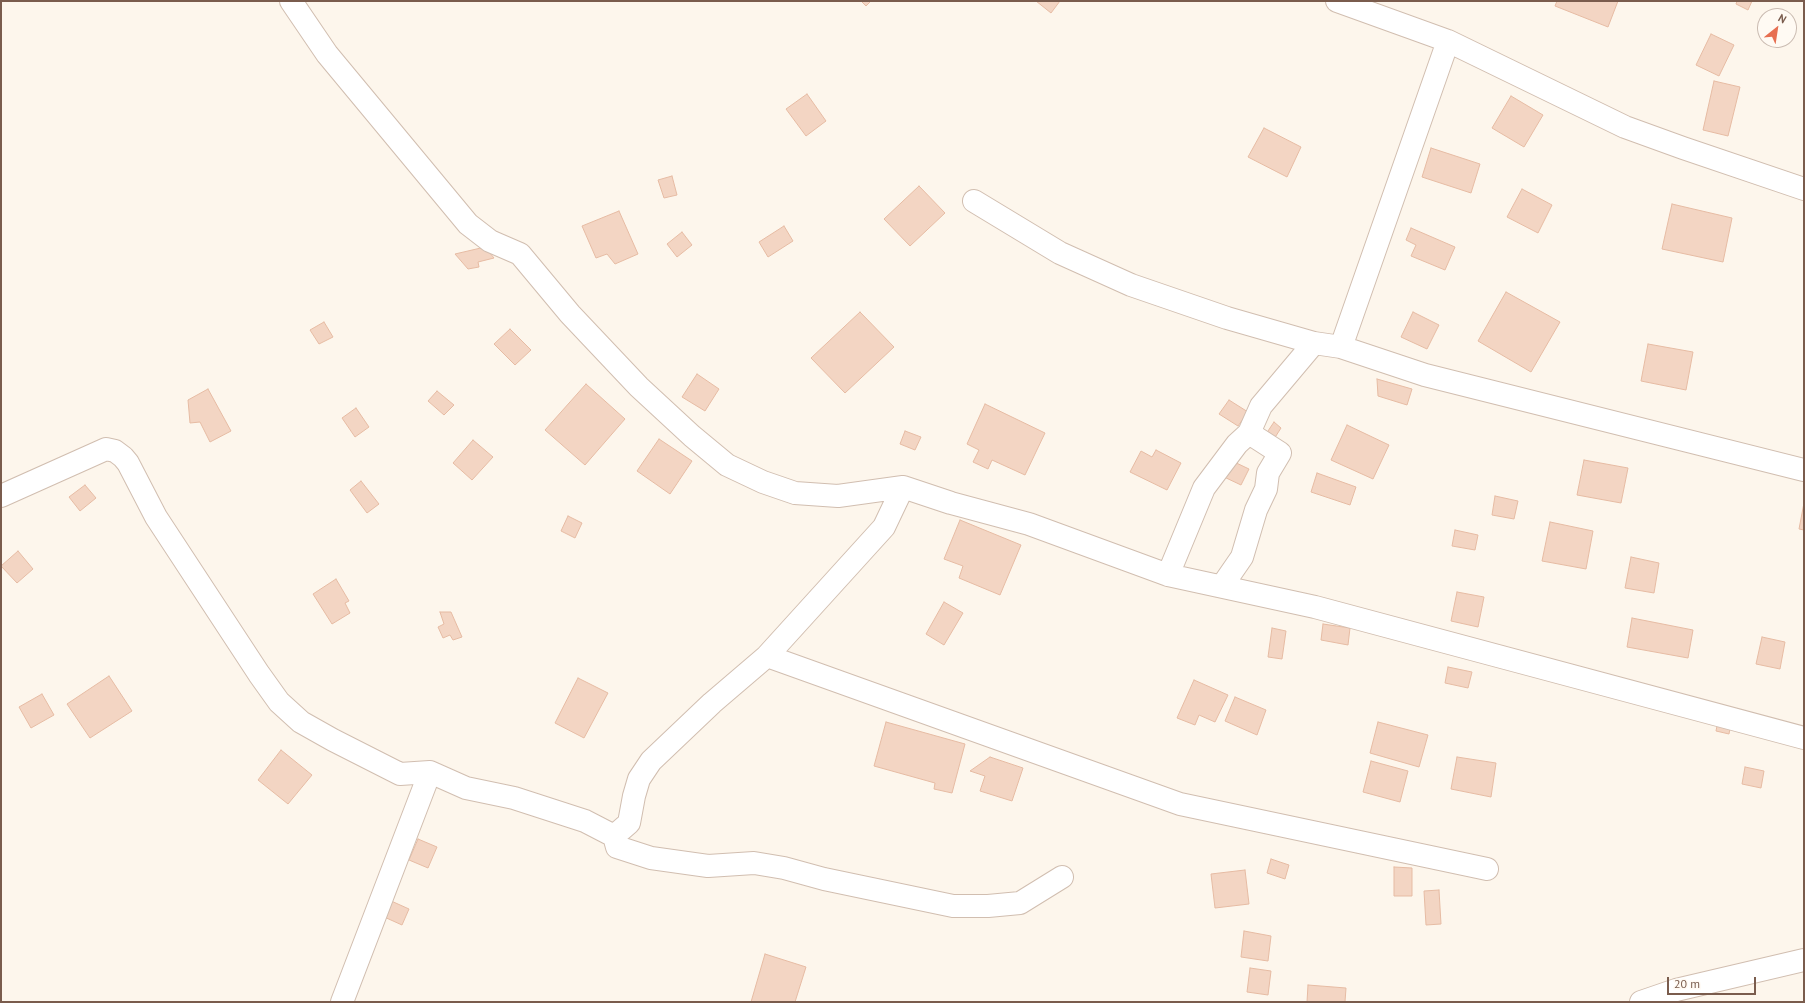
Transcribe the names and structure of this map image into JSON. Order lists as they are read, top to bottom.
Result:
{
  "scale_bar": "20 m",
  "north": "top right"
}
